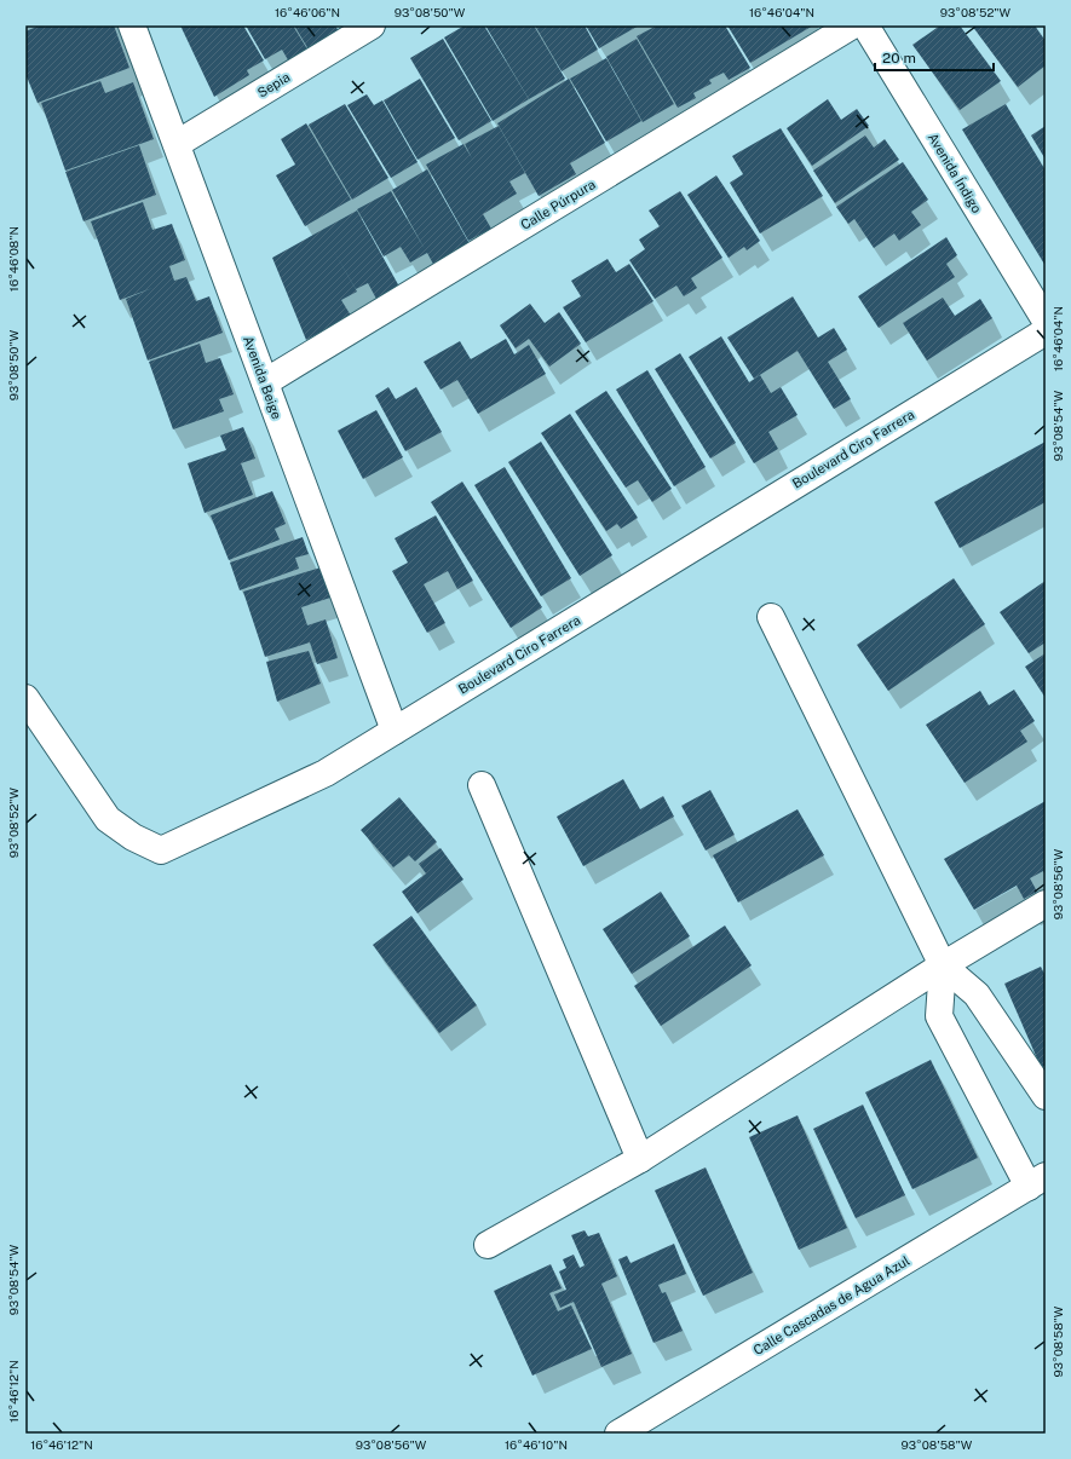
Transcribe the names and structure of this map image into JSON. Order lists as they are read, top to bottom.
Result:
{
  "streets": {
    "street": [
      "Sepia",
      "Avenida Índigo",
      "Calle Púrpura",
      "Avenida Beige",
      "Boulevard Ciro Farrera",
      "Calle Cascadas de Agua Azul"
    ]
  },
  "crossings": [
    ["Sepia", "Avenida Beige"],
    ["Calle Púrpura", "Avenida Beige"],
    ["Avenida Beige", "Boulevard Ciro Farrera"]
  ],
  "scale_bar": "20 m",
  "coordinates": [
    "16°46'06\"N",
    "93°08'50\"W",
    "16°46'04\"N",
    "93°08'52\"W",
    "16°46'08\"N",
    "93°08'54\"W",
    "93°08'56\"W",
    "93°08'58\"W",
    "16°46'12\"N",
    "16°46'10\"N"
  ]
}
